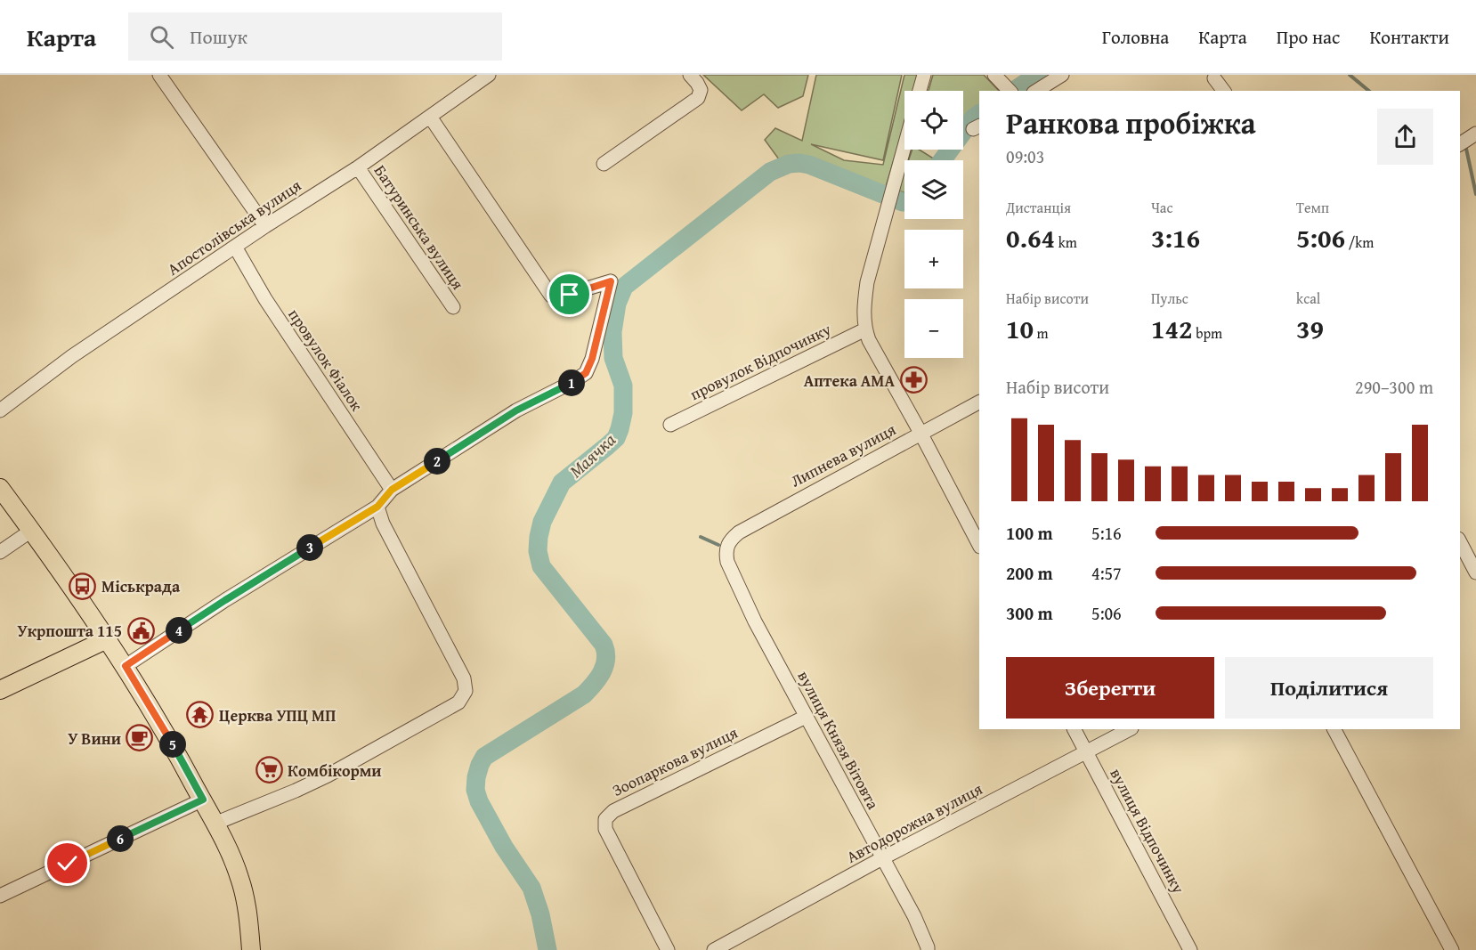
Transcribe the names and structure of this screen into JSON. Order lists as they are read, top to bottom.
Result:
{
  "streets": {
    "street": [
      "Апостолівська вулиця",
      "Батуринська вулиця",
      "провулок Фіалок",
      "провулок Відпочинку",
      "Липнева вулиця",
      "вулиця Князя Вітовта",
      "Зоопаркова вулиця",
      "Автодорожна вулиця",
      "вулиця Відпочинку"
    ]
  },
  "crossings": [
    ["Апостолівська вулиця", "Батуринська вулиця"],
    ["Апостолівська вулиця", "провулок Фіалок"],
    ["Липнева вулиця", "вулиця Князя Вітовта"],
    ["вулиця Князя Вітовта", "Зоопаркова вулиця"],
    ["вулиця Князя Вітовта", "Автодорожна вулиця"],
    ["Автодорожна вулиця", "вулиця Відпочинку"]
  ],
  "water": ["Маячка"],
  "places": {
    "pharmacy": ["Аптека АМА"],
    "bus stop": ["Міськрада"],
    "public building": ["Укрпошта 115"],
    "temple": ["Церква УПЦ МП"],
    "cafe": ["У Вини"],
    "supermarket": ["Комбікорми"]
  },
  "page": {
    "header": "Карта",
    "search": "Пошук",
    "nav": [
      "Головна",
      "Карта",
      "Про нас",
      "Контакти"
    ],
    "map_buttons": ["+", "−"],
    "heading": ["Ранкова пробіжка", "09:03"],
    "stats": [
      ["Дистанція", "0.64 km"],
      ["Час", "3:16"],
      ["Темп", "5:06 /km"],
      ["Набір висоти", "10 m"],
      ["Пульс", "142 bpm"],
      ["kcal", "39"]
    ],
    "chart": ["Набір висоти", "290–300 m"],
    "pins": [
      "1",
      "2",
      "3",
      "4",
      "5",
      "6"
    ],
    "list": [
      {
        "name": "100 m",
        "note": "5:16"
      },
      {
        "name": "200 m",
        "note": "4:57"
      },
      {
        "name": "300 m",
        "note": "5:06"
      }
    ],
    "buttons": ["Зберегти", "Поділитися"]
  }
}
